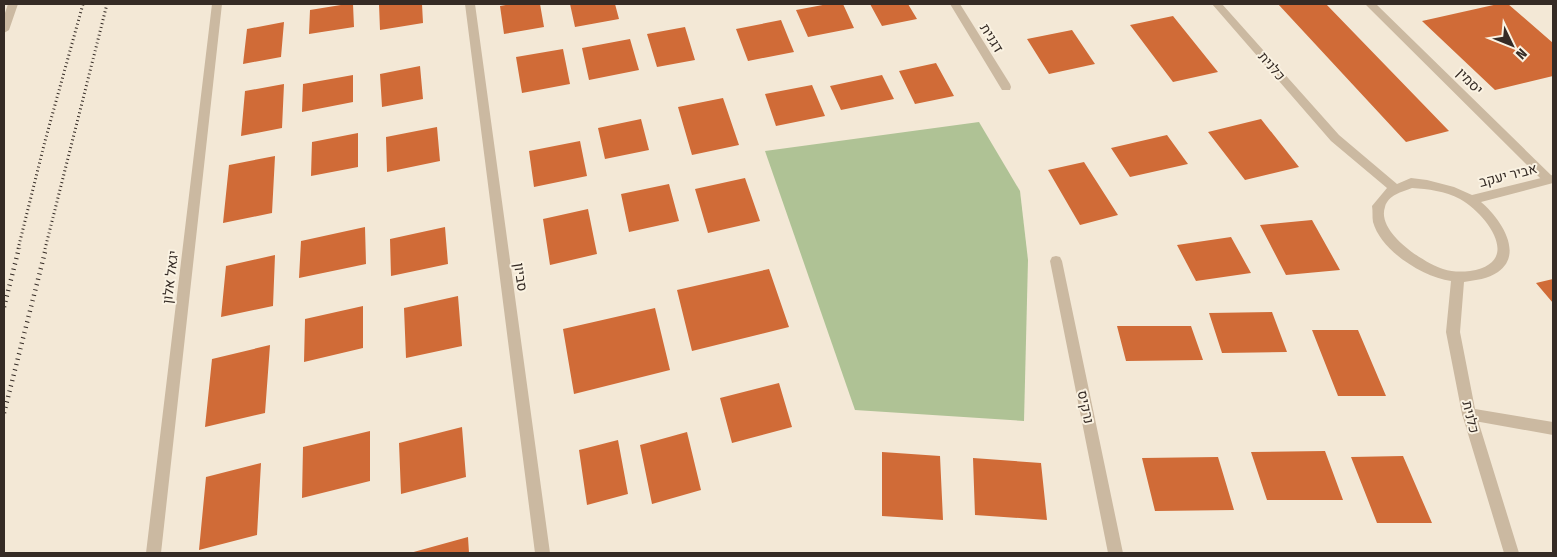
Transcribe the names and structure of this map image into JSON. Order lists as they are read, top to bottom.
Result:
{
  "streets": {
    "street": [
      "דגנית",
      "כלנית",
      "יסמין",
      "אביר יעקב",
      "יגאל אלון",
      "סביון",
      "נרקיס"
    ]
  },
  "crossings": [
    ["כלנית", "אביר יעקב"],
    ["יסמין", "אביר יעקב"]
  ],
  "north": "bottom right"
}
